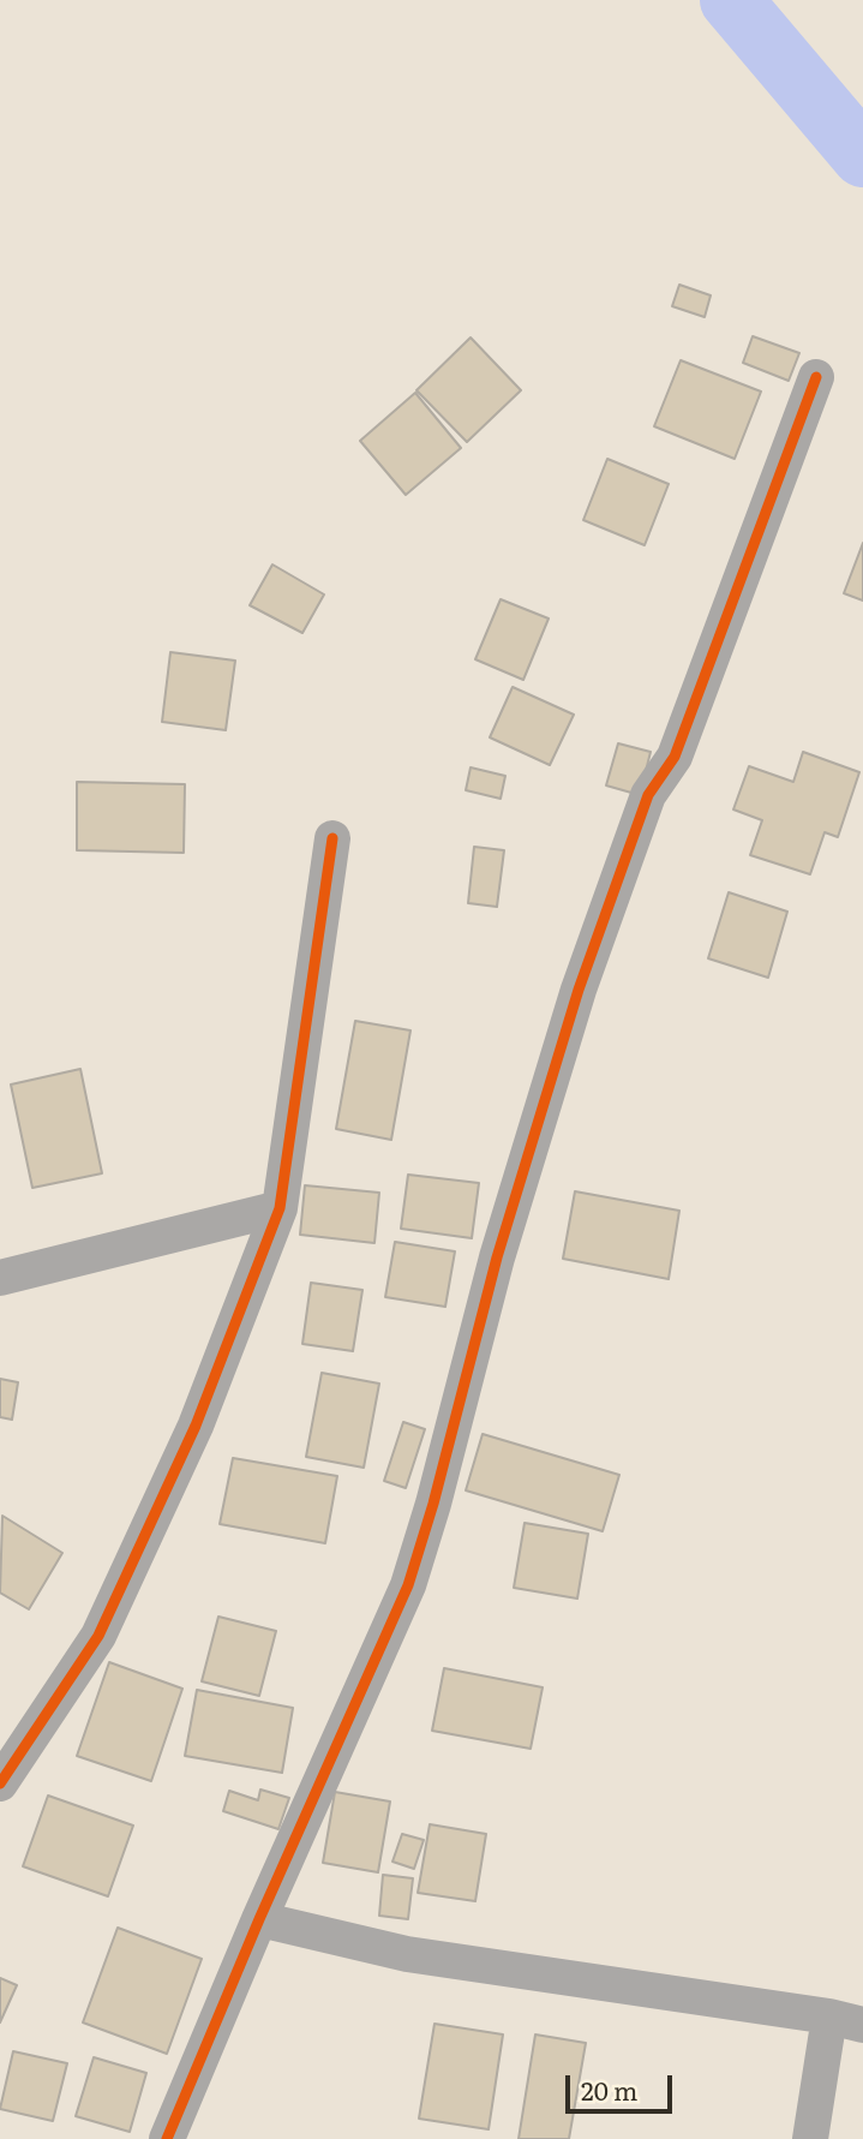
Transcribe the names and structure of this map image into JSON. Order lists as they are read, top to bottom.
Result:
{
  "scale_bar": "20 m"
}
